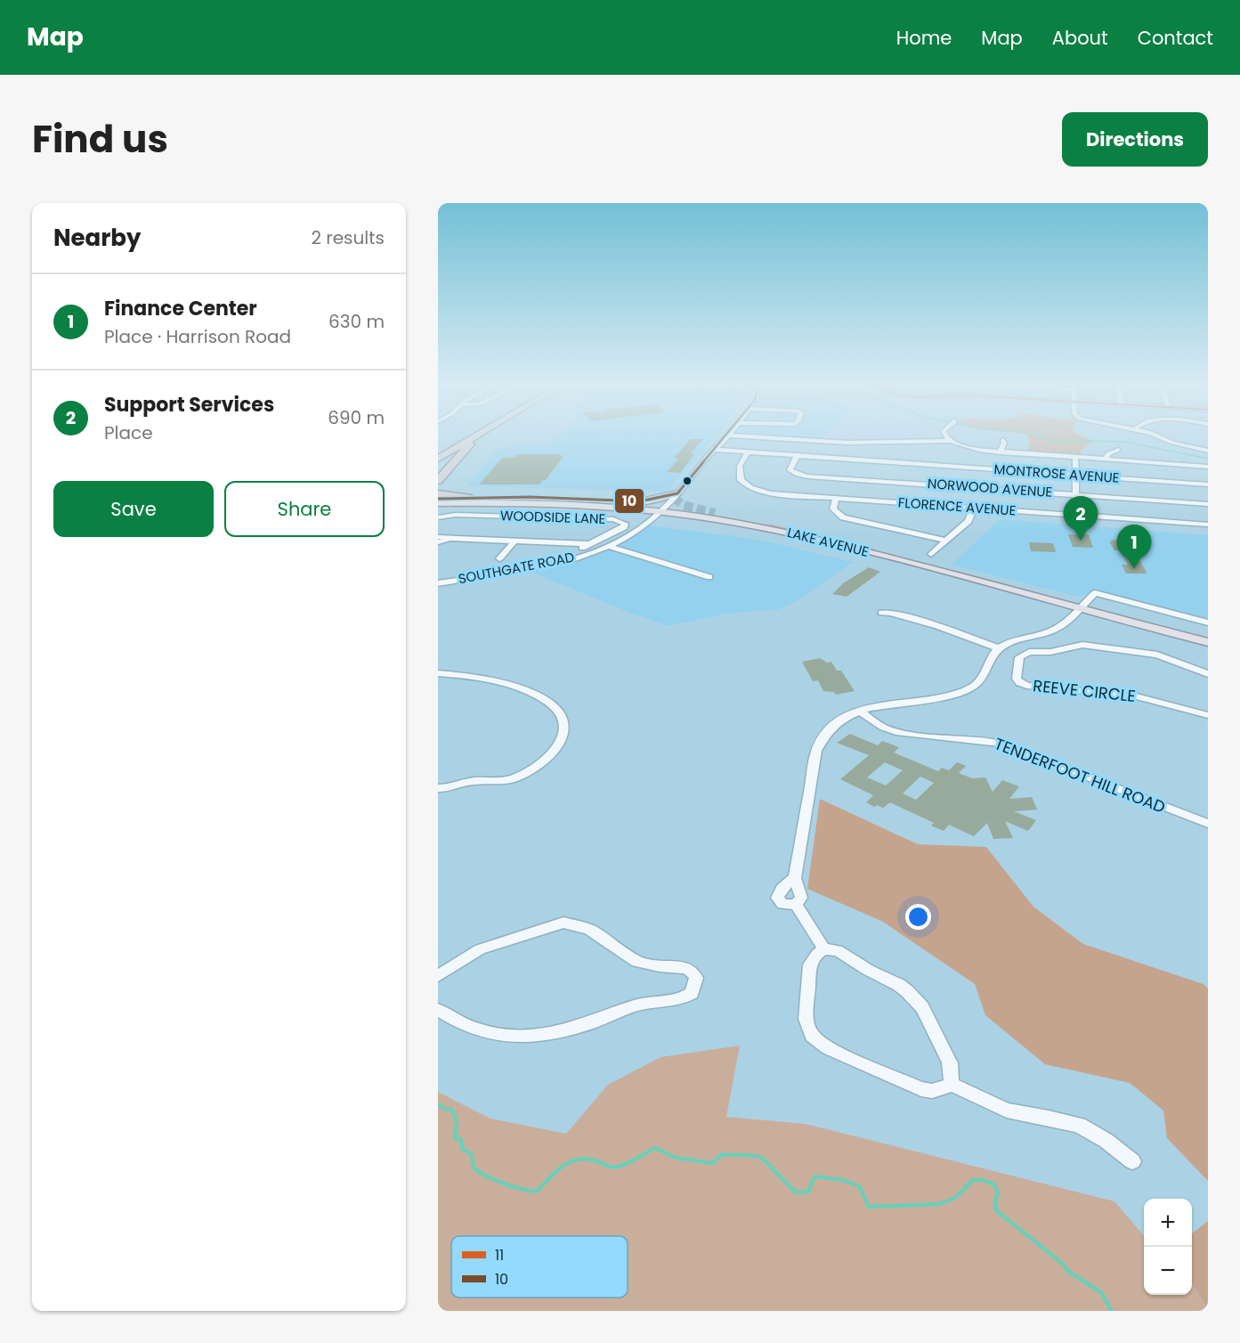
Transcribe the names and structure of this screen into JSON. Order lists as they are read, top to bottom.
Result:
{
  "streets": {
    "main road": ["LAKE AVENUE"],
    "street": [
      "MONTROSE AVENUE",
      "NORWOOD AVENUE",
      "FLORENCE AVENUE",
      "WOODSIDE LANE",
      "SOUTHGATE ROAD",
      "REEVE CIRCLE",
      "TENDERFOOT HILL ROAD"
    ]
  },
  "crossings": [
    ["MONTROSE AVENUE", "NORWOOD AVENUE"],
    ["MONTROSE AVENUE", "FLORENCE AVENUE"],
    ["MONTROSE AVENUE", "SOUTHGATE ROAD"],
    ["LAKE AVENUE", "SOUTHGATE ROAD"]
  ],
  "lines": ["transit line 10"],
  "legend": ["11", "10"],
  "page": {
    "header": "Map",
    "nav": [
      "Home",
      "Map",
      "About",
      "Contact"
    ],
    "title": "Find us",
    "buttons": [
      "Directions",
      ["Save", "Share"]
    ],
    "heading": ["Nearby", "2 results"],
    "list": [
      {
        "mark": "1",
        "name": "Finance Center",
        "note": "Place · Harrison Road",
        "value": "630 m"
      },
      {
        "mark": "2",
        "name": "Support Services",
        "note": "Place",
        "value": "690 m"
      }
    ],
    "pins": ["2", "1"],
    "map_buttons": ["+", "−"]
  }
}
